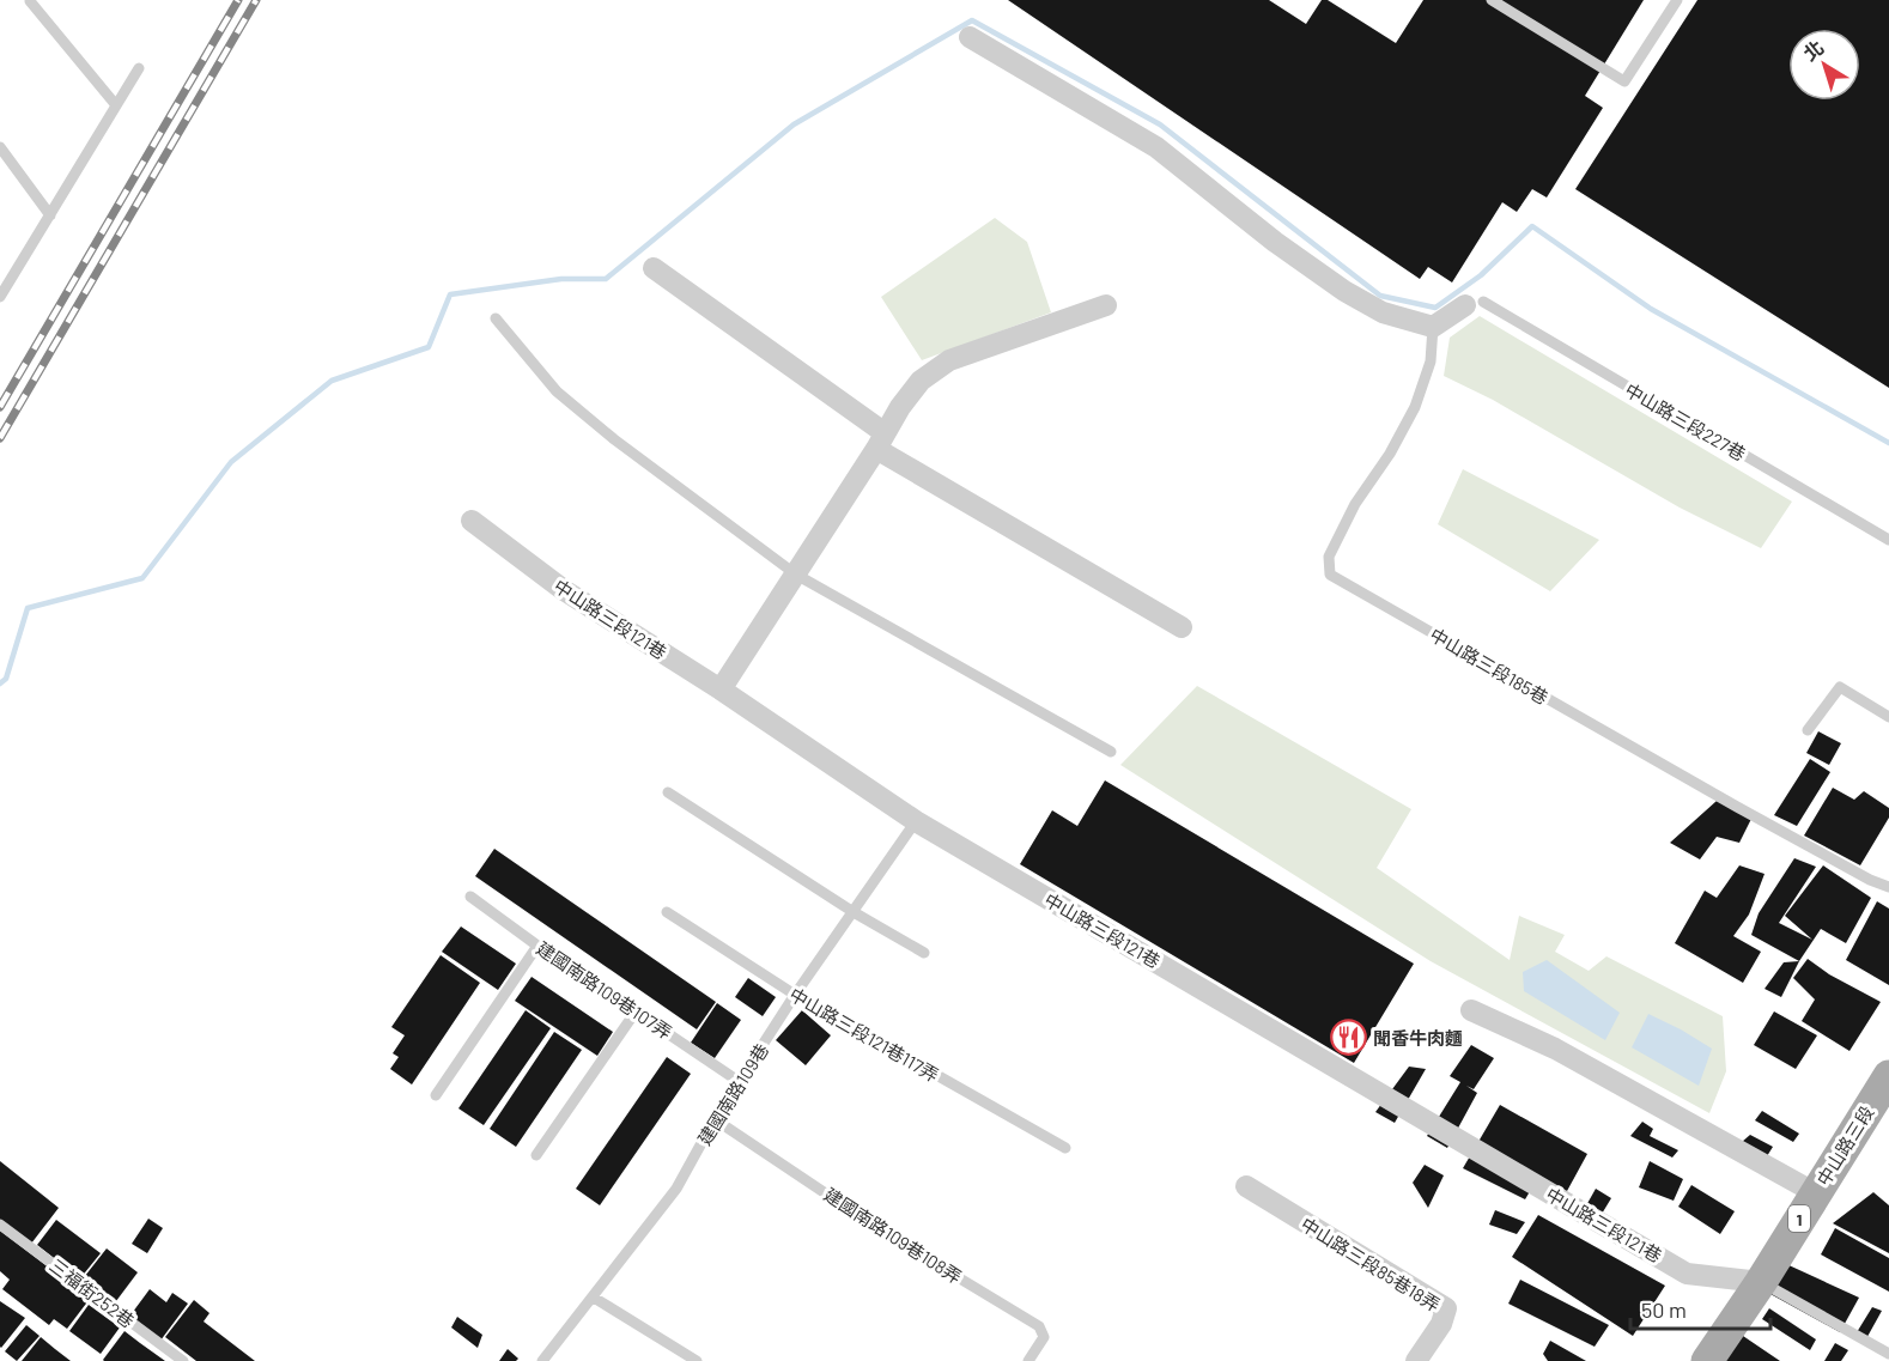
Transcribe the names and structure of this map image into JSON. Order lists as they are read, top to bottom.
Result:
{
  "streets": {
    "main road": ["中山路三段", "1"],
    "street": ["中山路三段121巷", "中山路三段85巷18弄"],
    "lane": [
      "中山路三段227巷",
      "中山路三段185巷",
      "建國南路109巷107弄",
      "中山路三段121巷117弄",
      "建國南路109巷",
      "建國南路109巷108弄",
      "三福街252巷"
    ]
  },
  "crossings": [
    ["中山路三段121巷", "建國南路109巷"],
    ["中山路三段121巷", "中山路三段"],
    ["建國南路109巷107弄", "建國南路109巷"],
    ["中山路三段121巷117弄", "建國南路109巷"],
    ["建國南路109巷", "建國南路109巷108弄"]
  ],
  "places": {
    "restaurant": ["聞香牛肉麵"]
  },
  "scale_bar": "50 m",
  "north": "top left"
}
